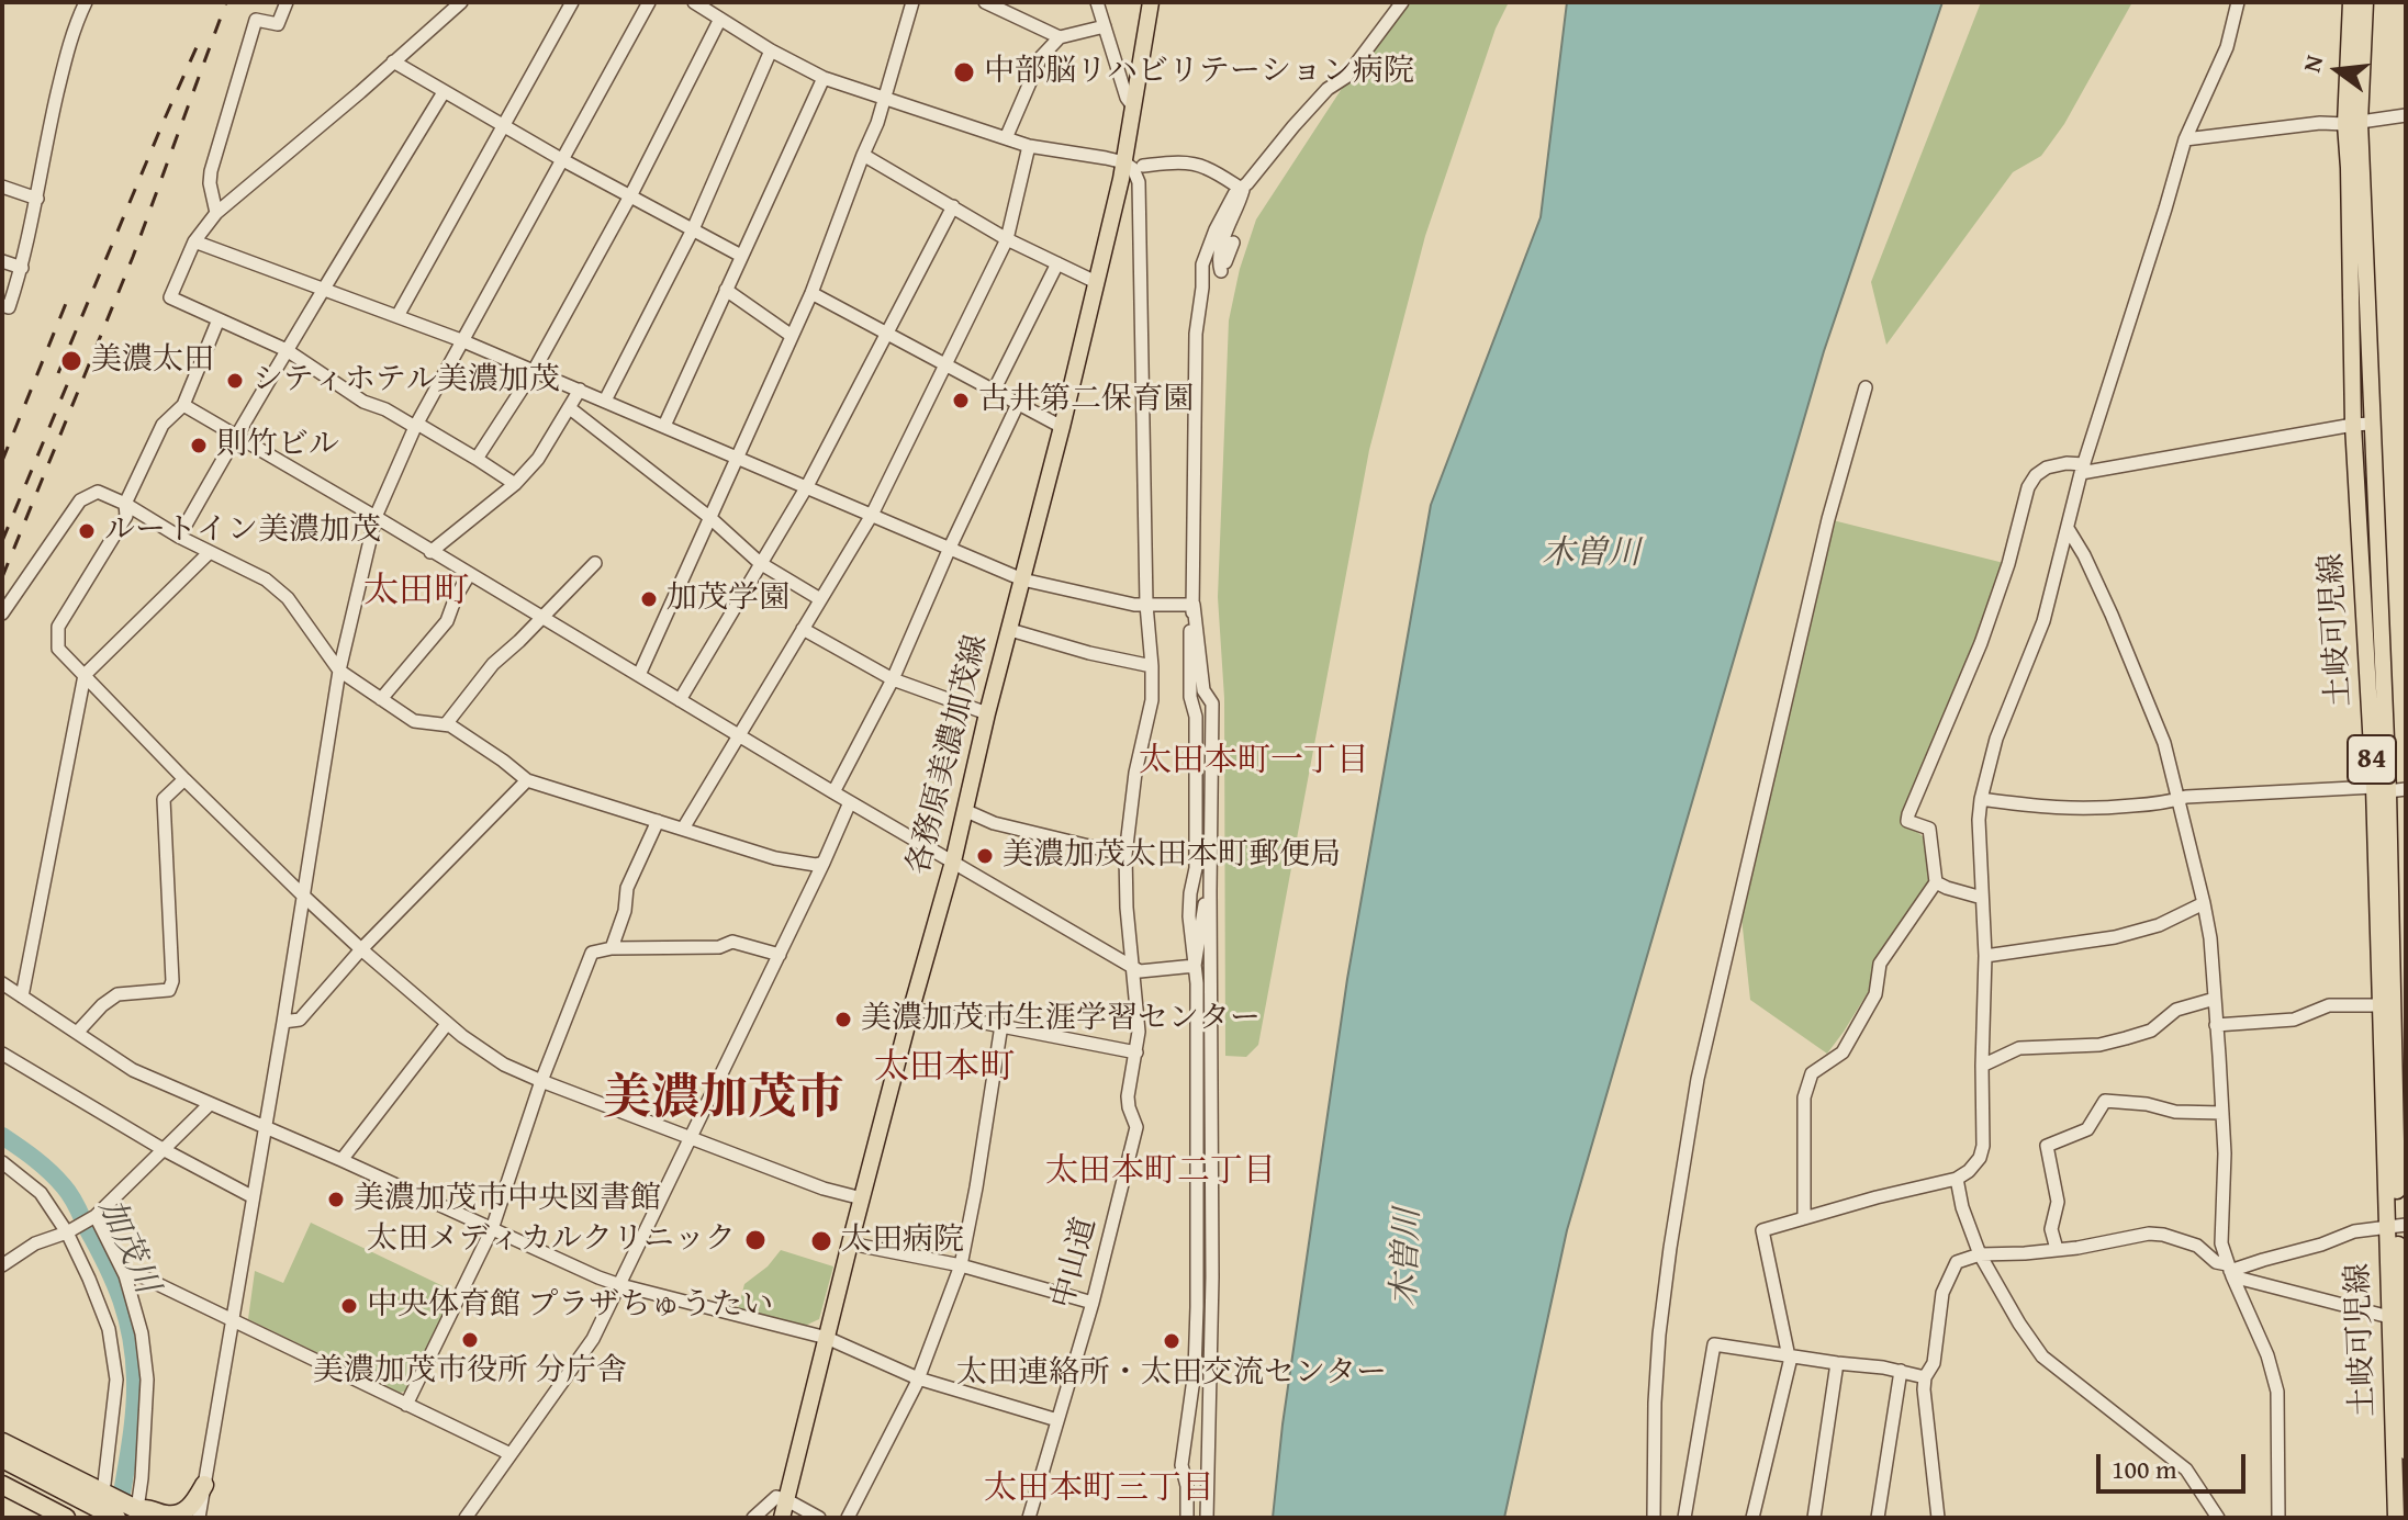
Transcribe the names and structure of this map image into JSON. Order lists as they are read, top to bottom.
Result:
{
  "streets": {
    "main road": ["土岐可児線", "各務原美濃加茂線", "84"],
    "street": ["中山道"]
  },
  "crossings": [
    ["各務原美濃加茂線", "中山道"]
  ],
  "districts": [
    "太田町",
    "太田本町一丁目",
    "太田本町",
    "美濃加茂市",
    "太田本町二丁目",
    "太田本町三丁目"
  ],
  "water": ["木曽川", "加茂川"],
  "places": [
    "中部脳リハビリテーション病院",
    "美濃太田",
    "シティホテル美濃加茂",
    "古井第二保育園",
    "則竹ビル",
    "ルートイン美濃加茂",
    "加茂学園",
    "美濃加茂太田本町郵便局",
    "美濃加茂市生涯学習センター",
    "美濃加茂市中央図書館",
    "太田メディカルクリニック",
    "太田病院",
    "中央体育館 プラザちゅうたい",
    "美濃加茂市役所 分庁舎",
    "太田連絡所・太田交流センター"
  ],
  "scale_bar": "100 m",
  "north": "left"
}
